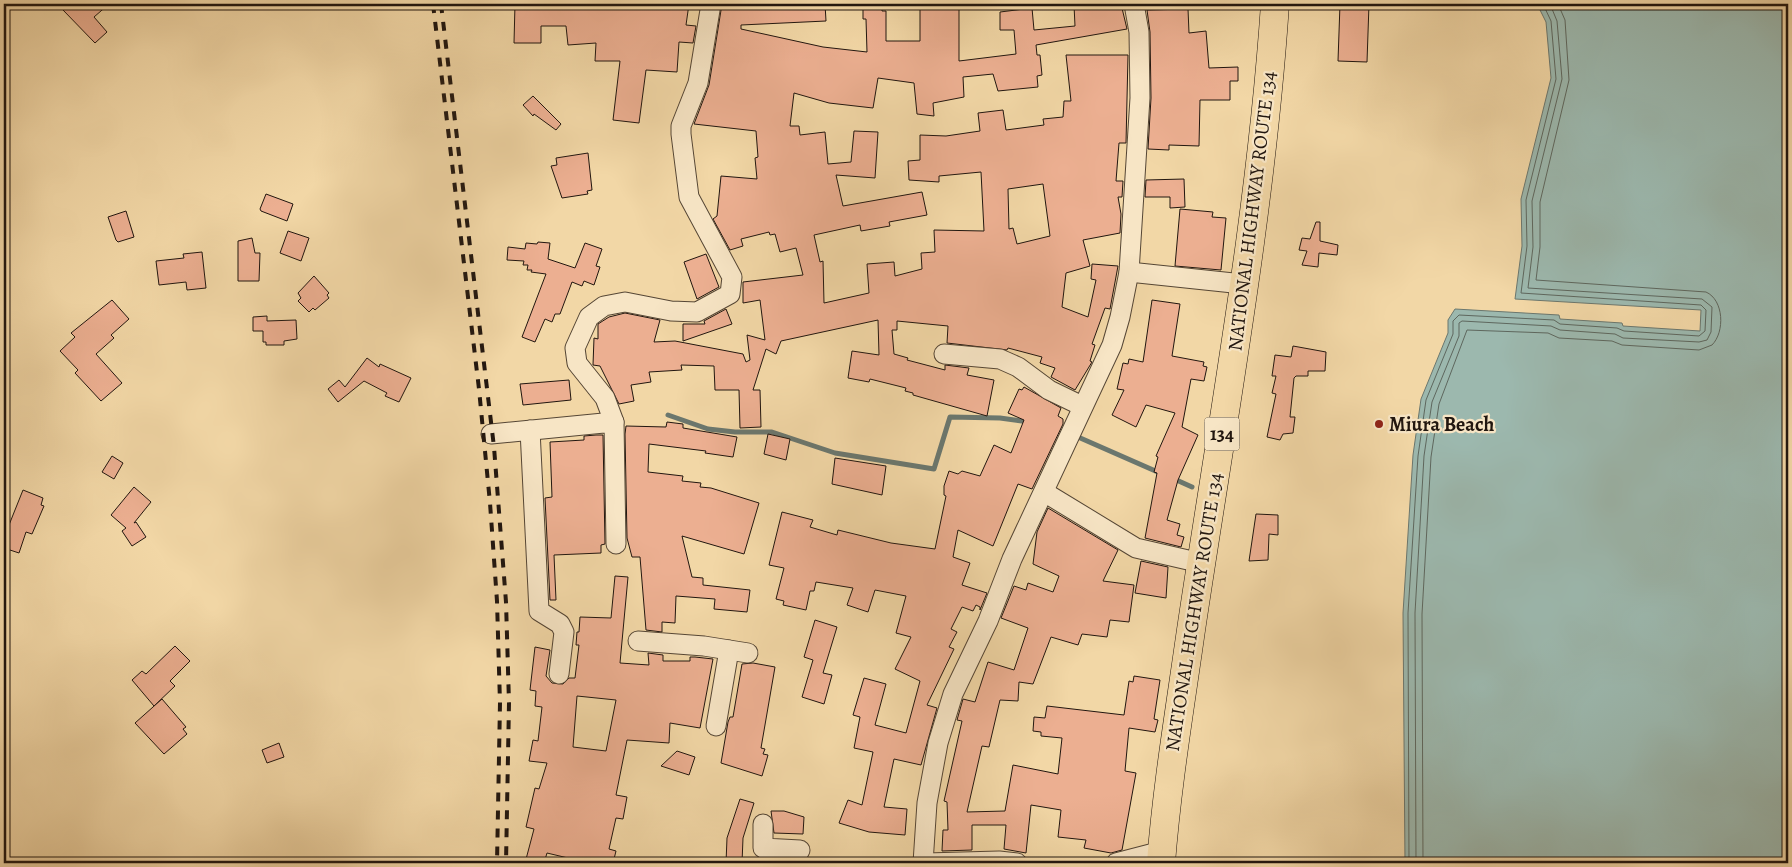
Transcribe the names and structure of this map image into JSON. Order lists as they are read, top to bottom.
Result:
{
  "streets": {
    "highway": ["NATIONAL HIGHWAY ROUTE 134", "134"]
  },
  "places": ["Miura Beach"]
}
